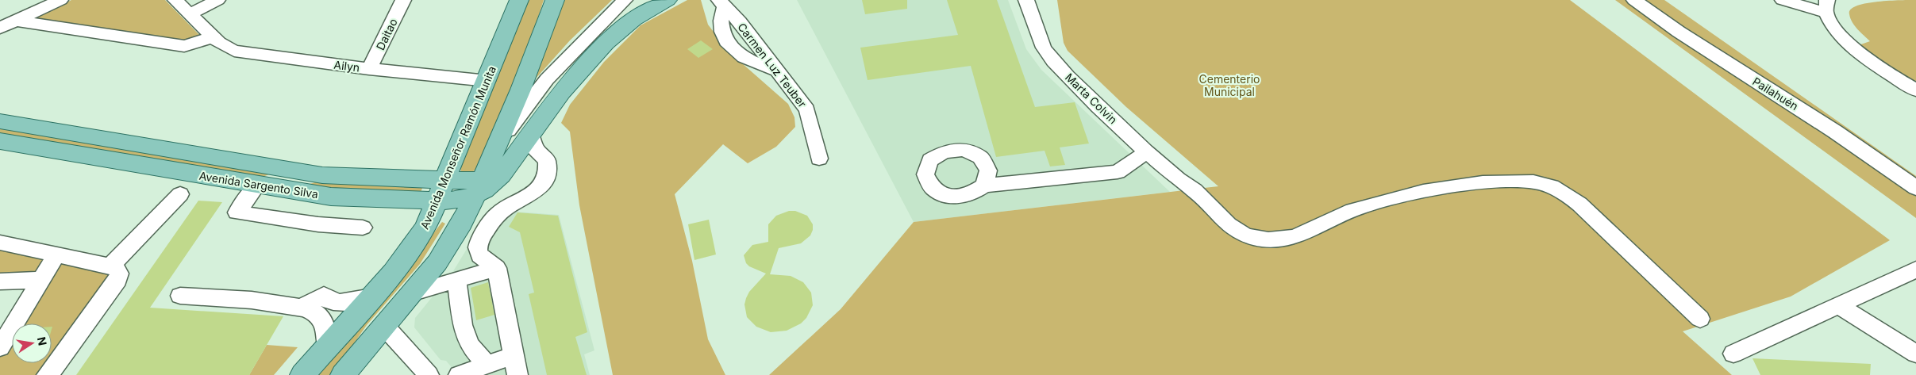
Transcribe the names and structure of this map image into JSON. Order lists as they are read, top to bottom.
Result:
{
  "streets": {
    "main road": ["Avenida Monseñor Ramón Munita", "Avenida Sargento Silva"],
    "street": [
      "Daitao",
      "Carmen Luz Teuber",
      "Ailyn",
      "Pailahuén",
      "Marta Colvin"
    ]
  },
  "crossings": [
    ["Daitao", "Ailyn"],
    ["Ailyn", "Avenida Monseñor Ramón Munita"],
    ["Avenida Monseñor Ramón Munita", "Avenida Sargento Silva"]
  ],
  "parks": ["Cementerio Municipal"],
  "north": "right"
}
